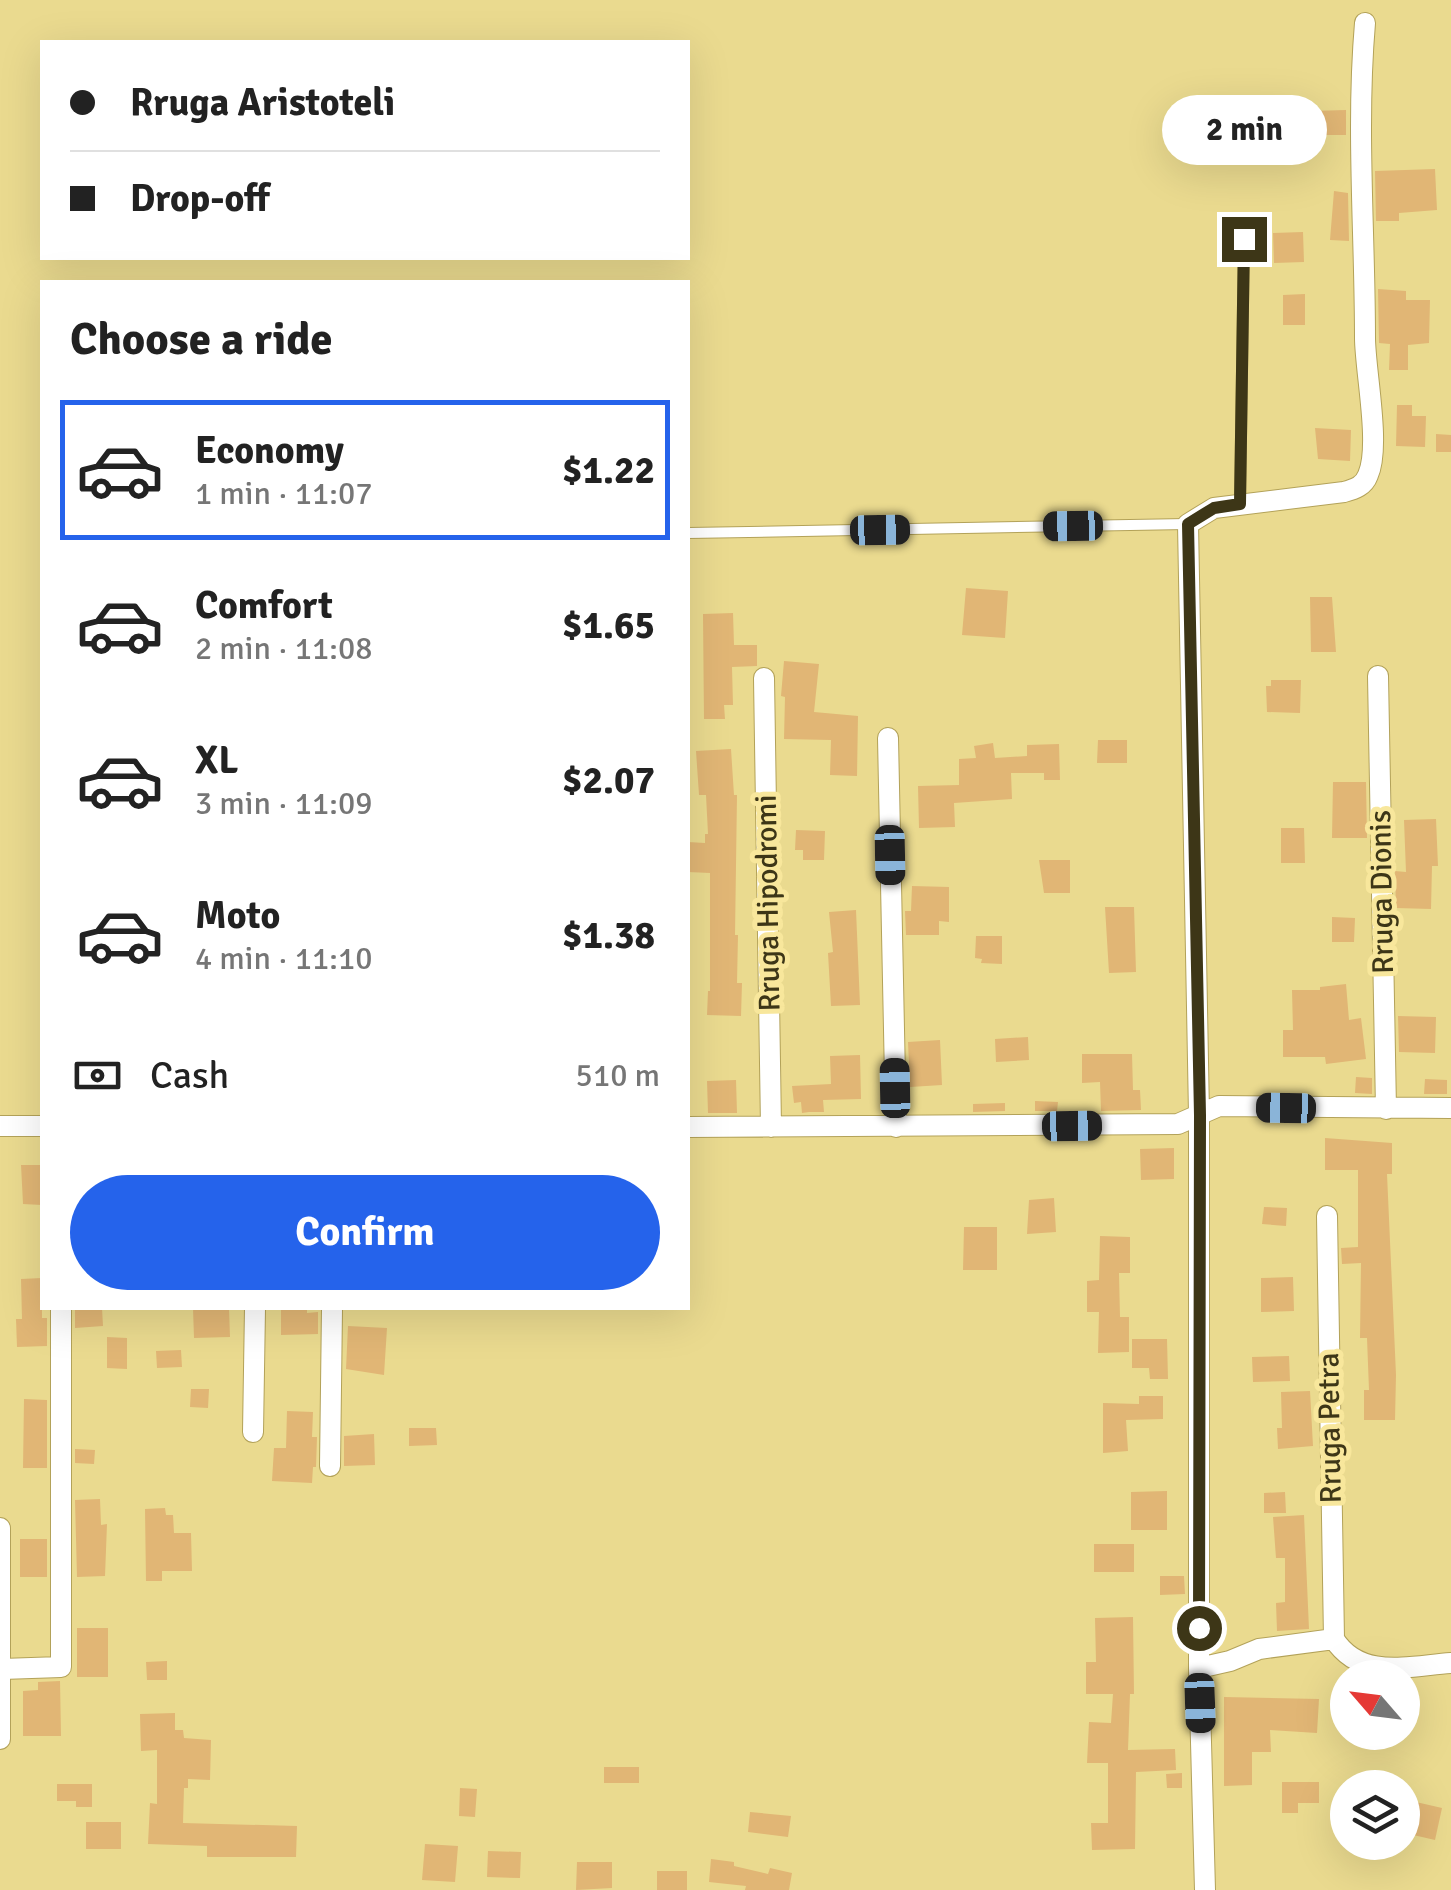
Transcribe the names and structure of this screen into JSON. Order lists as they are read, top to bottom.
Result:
{
  "streets": {
    "street": ["Rruga Dionis", "Rruga Hipodromi", "Rruga Petra"]
  },
  "north": "top left",
  "page": {
    "banner": ["Rruga Aristoteli", "Drop-off"],
    "bubble": "2 min",
    "heading": "Choose a ride",
    "list": [
      {
        "name": "Economy",
        "note": "1 min · 11:07",
        "value": "$1.22"
      },
      {
        "name": "Comfort",
        "note": "2 min · 11:08",
        "value": "$1.65"
      },
      {
        "name": "XL",
        "note": "3 min · 11:09",
        "value": "$2.07"
      },
      {
        "name": "Moto",
        "note": "4 min · 11:10",
        "value": "$1.38"
      }
    ],
    "pay": ["Cash", "510 m"],
    "buttons": "Confirm"
  }
}
